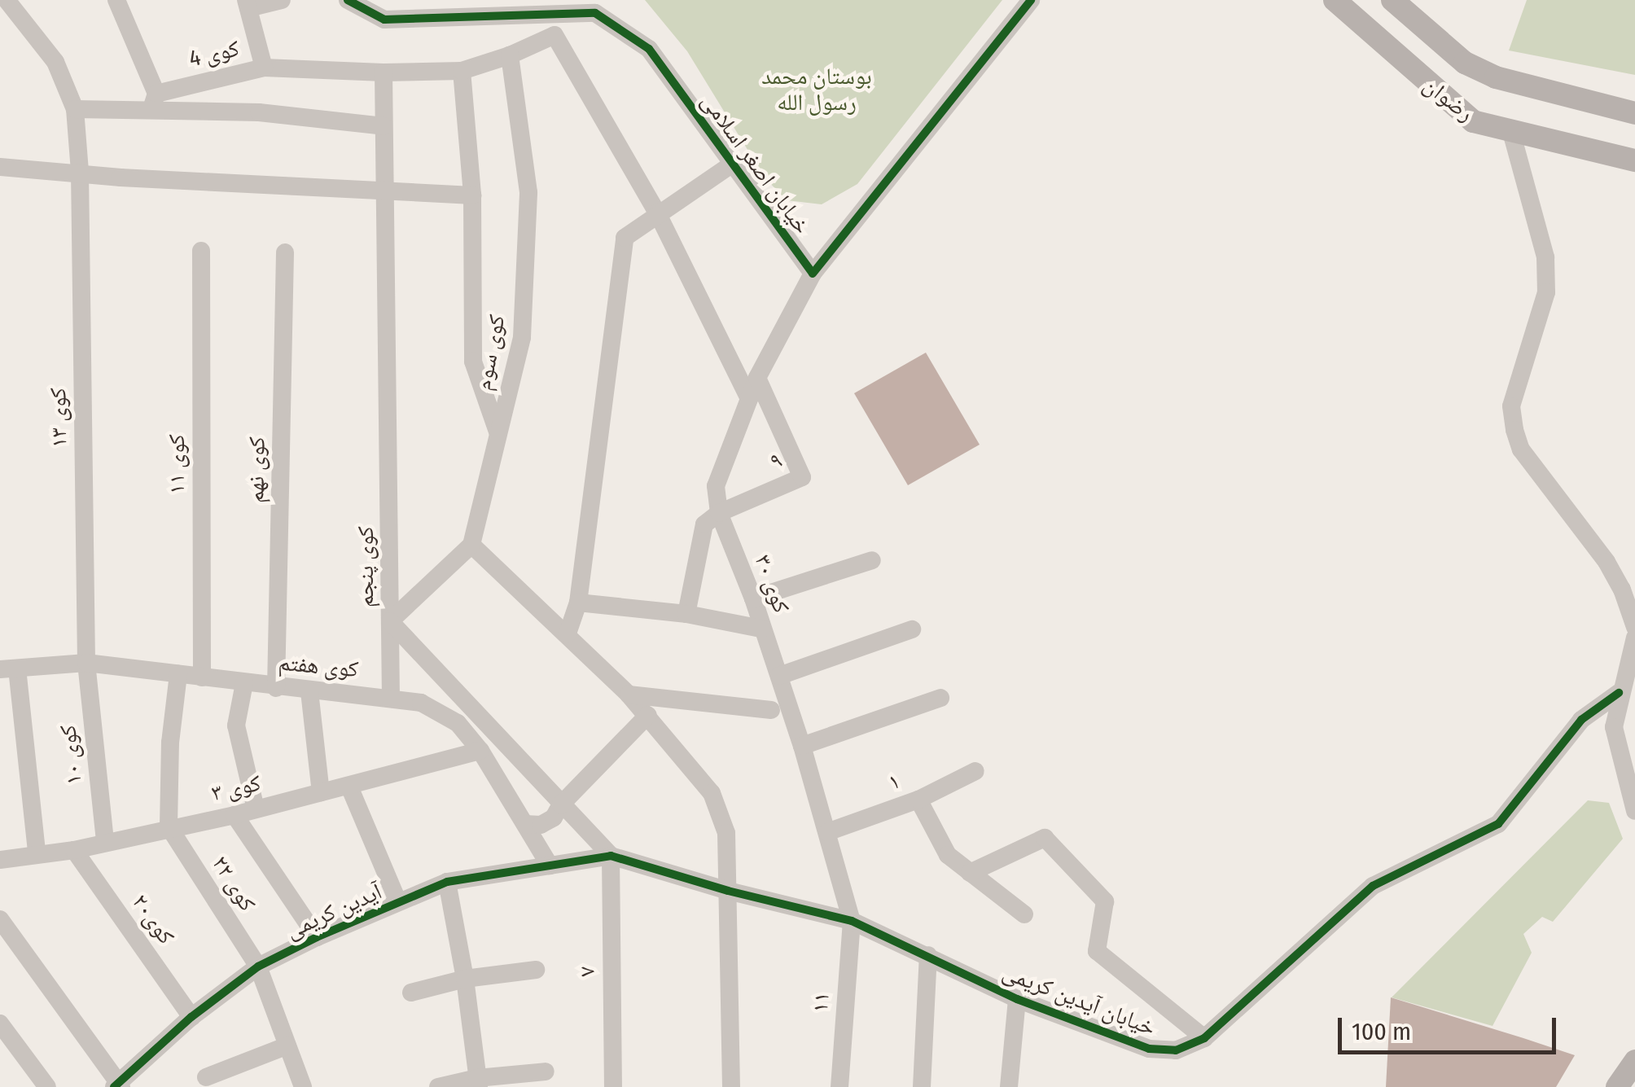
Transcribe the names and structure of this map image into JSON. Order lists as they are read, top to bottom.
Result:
{
  "streets": {
    "main road": ["رضوان"],
    "street": [
      "کوی 4",
      "خیابان اصغر اسلامی",
      "کوی سوم",
      "کوی ۱۳",
      "۹",
      "کوی ۱۱",
      "کوی نهم",
      "کوی پنجم",
      "کوی ۳۰",
      "کوی هفتم",
      "کوی ۱۰",
      "۱",
      "کوی ۳",
      "کوی ۲۲",
      "آیدین کریمی",
      "کوی۲۰",
      "۷",
      "خیابان آیدین کریمی",
      "۱۱"
    ]
  },
  "crossings": [
    ["خیابان اصغر اسلامی", "کوی ۳۰"],
    ["کوی ۱۳", "کوی هفتم"],
    ["کوی ۱۳", "کوی ۱۰"],
    ["۹", "کوی ۳۰"],
    ["کوی ۱۱", "کوی هفتم"],
    ["کوی نهم", "کوی هفتم"],
    ["کوی پنجم", "آیدین کریمی"],
    ["کوی پنجم", "۷"],
    ["کوی پنجم", "خیابان آیدین کریمی"],
    ["کوی ۳۰", "۱"],
    ["کوی ۳۰", "خیابان آیدین کریمی"],
    ["کوی ۳۰", "۱۱"],
    ["کوی هفتم", "کوی ۱۰"],
    ["کوی هفتم", "کوی ۳"],
    ["کوی هفتم", "آیدین کریمی"],
    ["کوی ۱۰", "کوی ۳"],
    ["کوی ۳", "کوی ۲۲"],
    ["کوی ۳", "کوی۲۰"],
    ["کوی ۲۲", "آیدین کریمی"],
    ["آیدین کریمی", "کوی۲۰"],
    ["آیدین کریمی", "۷"],
    ["آیدین کریمی", "خیابان آیدین کریمی"],
    ["۷", "خیابان آیدین کریمی"],
    ["خیابان آیدین کریمی", "۱۱"]
  ],
  "parks": ["بوستان محمد رسول الله"],
  "scale_bar": "100 m"
}
